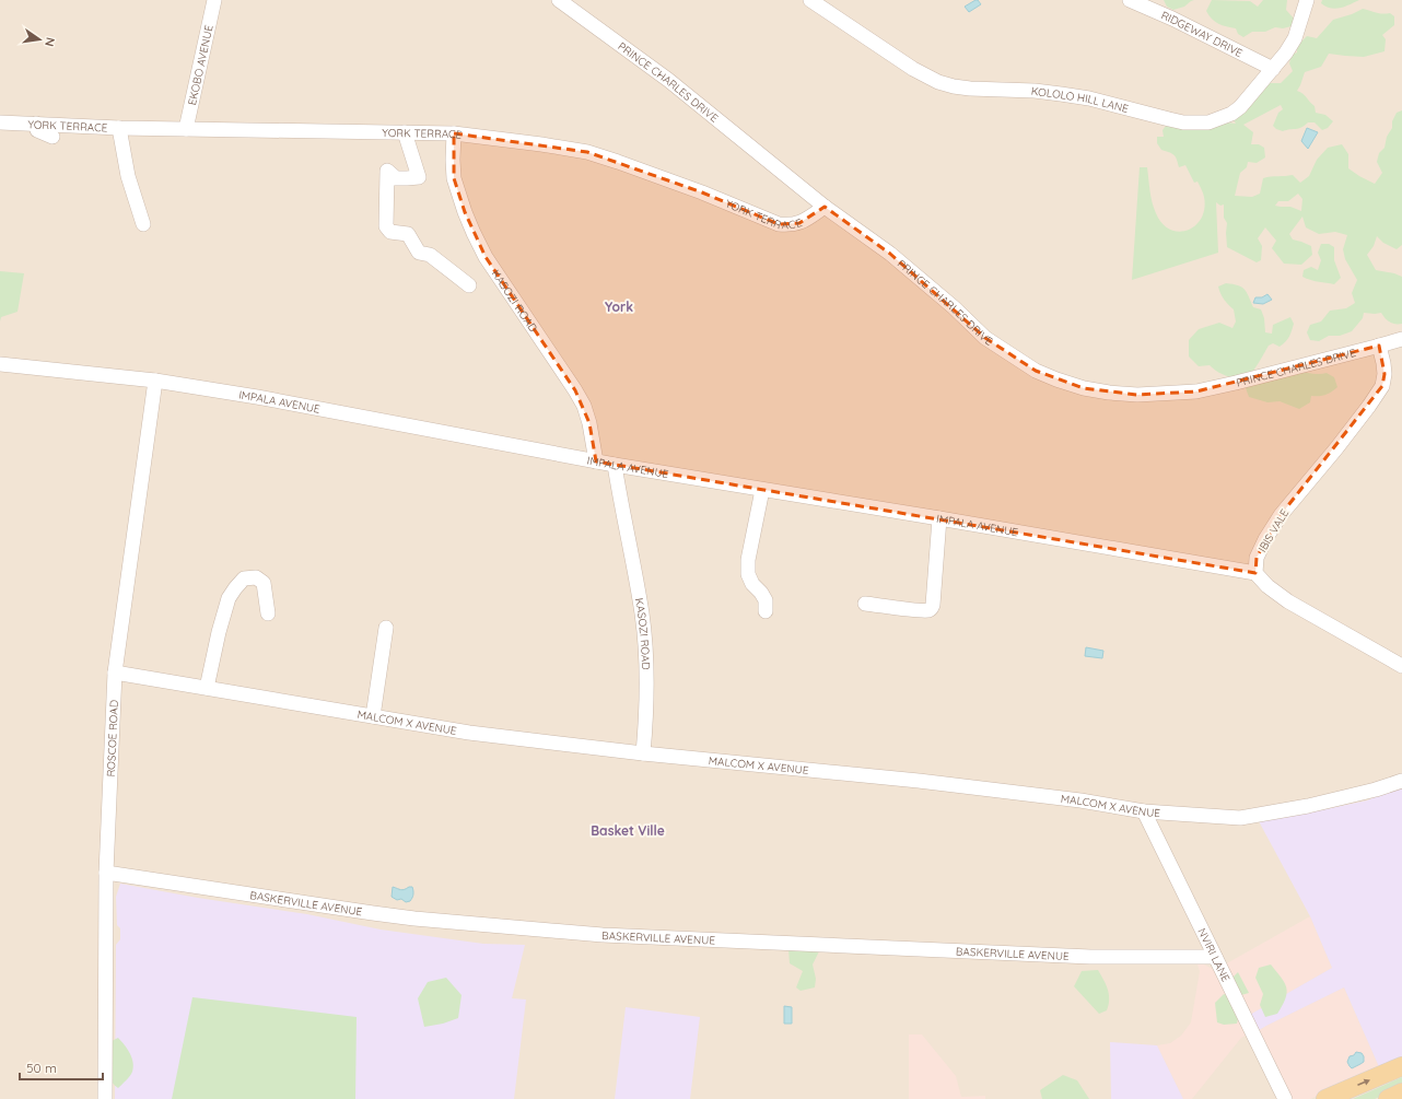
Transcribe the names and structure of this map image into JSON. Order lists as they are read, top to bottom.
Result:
{
  "streets": {
    "street": [
      "RIDGEWAY DRIVE",
      "EKOBO AVENUE",
      "PRINCE CHARLES DRIVE",
      "KOLOLO HILL LANE",
      "YORK TERRACE",
      "KASOZI ROAD",
      "IMPALA AVENUE",
      "IBIS VALE",
      "MALCOM X AVENUE",
      "ROSCOE ROAD",
      "BASKERVILLE AVENUE",
      "NVIRI LANE"
    ]
  },
  "crossings": [
    ["RIDGEWAY DRIVE", "KOLOLO HILL LANE"],
    ["EKOBO AVENUE", "YORK TERRACE"],
    ["PRINCE CHARLES DRIVE", "YORK TERRACE"],
    ["PRINCE CHARLES DRIVE", "IBIS VALE"],
    ["YORK TERRACE", "KASOZI ROAD"],
    ["KASOZI ROAD", "IMPALA AVENUE"],
    ["KASOZI ROAD", "MALCOM X AVENUE"],
    ["IMPALA AVENUE", "IBIS VALE"],
    ["IMPALA AVENUE", "ROSCOE ROAD"],
    ["MALCOM X AVENUE", "ROSCOE ROAD"],
    ["MALCOM X AVENUE", "NVIRI LANE"],
    ["ROSCOE ROAD", "BASKERVILLE AVENUE"],
    ["BASKERVILLE AVENUE", "NVIRI LANE"]
  ],
  "districts": ["York", "Basket Ville"],
  "scale_bar": "50 m",
  "north": "right"
}
